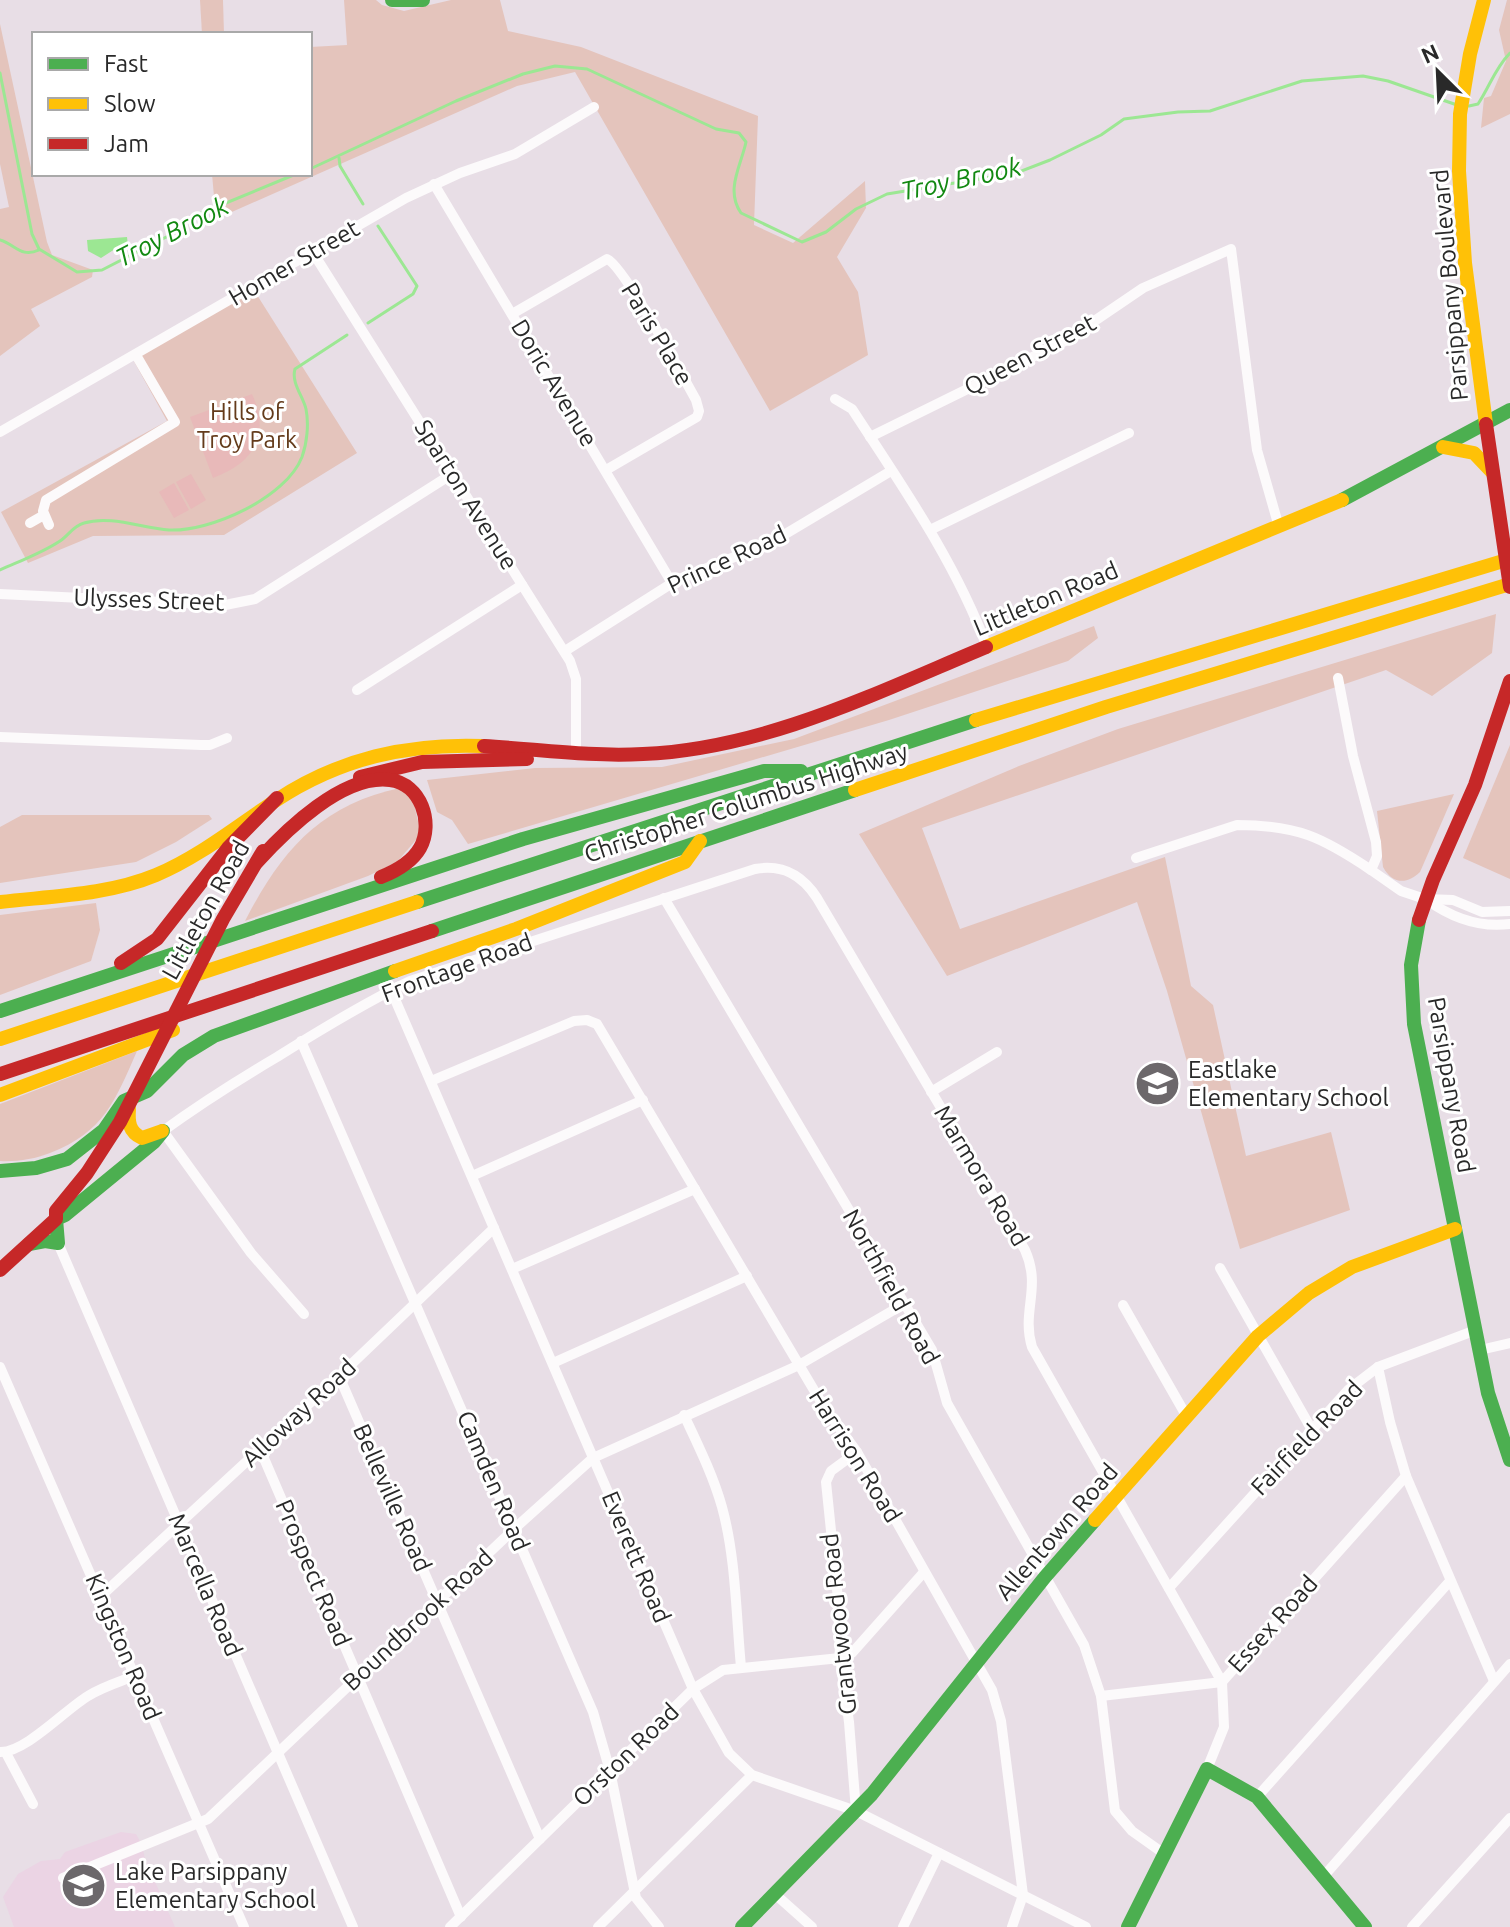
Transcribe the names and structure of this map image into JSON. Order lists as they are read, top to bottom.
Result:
{
  "streets": {
    "main road": [
      "Parsippany Boulevard",
      "Littleton Road",
      "Christopher Columbus Highway",
      "Parsippany Road",
      "Allentown Road"
    ],
    "street": [
      "Homer Street",
      "Paris Place",
      "Queen Street",
      "Doric Avenue",
      "Sparton Avenue",
      "Prince Road",
      "Ulysses Street",
      "Frontage Road",
      "Marmora Road",
      "Northfield Road",
      "Alloway Road",
      "Fairfield Road",
      "Harrison Road",
      "Camden Road",
      "Belleville Road",
      "Everett Road",
      "Prospect Road",
      "Marcella Road",
      "Boundbrook Road",
      "Grantwood Road",
      "Essex Road",
      "Kingston Road",
      "Orston Road"
    ]
  },
  "crossings": [
    ["Homer Street", "Doric Avenue"],
    ["Homer Street", "Sparton Avenue"],
    ["Parsippany Boulevard", "Littleton Road"],
    ["Paris Place", "Doric Avenue"],
    ["Queen Street", "Littleton Road"],
    ["Doric Avenue", "Prince Road"],
    ["Sparton Avenue", "Prince Road"],
    ["Sparton Avenue", "Littleton Road"],
    ["Sparton Avenue", "Ulysses Street"],
    ["Frontage Road", "Marmora Road"],
    ["Frontage Road", "Northfield Road"],
    ["Frontage Road", "Camden Road"],
    ["Frontage Road", "Everett Road"],
    ["Parsippany Road", "Fairfield Road"],
    ["Parsippany Road", "Allentown Road"],
    ["Marmora Road", "Fairfield Road"],
    ["Marmora Road", "Allentown Road"],
    ["Marmora Road", "Essex Road"],
    ["Northfield Road", "Allentown Road"],
    ["Northfield Road", "Boundbrook Road"],
    ["Northfield Road", "Essex Road"],
    ["Alloway Road", "Camden Road"],
    ["Alloway Road", "Belleville Road"],
    ["Alloway Road", "Everett Road"],
    ["Alloway Road", "Prospect Road"],
    ["Alloway Road", "Marcella Road"],
    ["Alloway Road", "Kingston Road"],
    ["Harrison Road", "Allentown Road"],
    ["Harrison Road", "Everett Road"],
    ["Harrison Road", "Boundbrook Road"],
    ["Harrison Road", "Grantwood Road"],
    ["Camden Road", "Boundbrook Road"],
    ["Camden Road", "Orston Road"],
    ["Belleville Road", "Boundbrook Road"],
    ["Belleville Road", "Orston Road"],
    ["Allentown Road", "Everett Road"],
    ["Allentown Road", "Grantwood Road"],
    ["Everett Road", "Boundbrook Road"],
    ["Everett Road", "Grantwood Road"],
    ["Everett Road", "Orston Road"],
    ["Prospect Road", "Boundbrook Road"],
    ["Prospect Road", "Orston Road"],
    ["Marcella Road", "Boundbrook Road"],
    ["Boundbrook Road", "Kingston Road"],
    ["Grantwood Road", "Orston Road"]
  ],
  "water": ["Troy Brook"],
  "parks": ["Hills of Troy Park"],
  "places": {
    "school or university": ["Eastlake Elementary School", "Lake Parsippany Elementary School"]
  },
  "legend": ["Fast", "Slow", "Jam"],
  "north": "top left"
}
